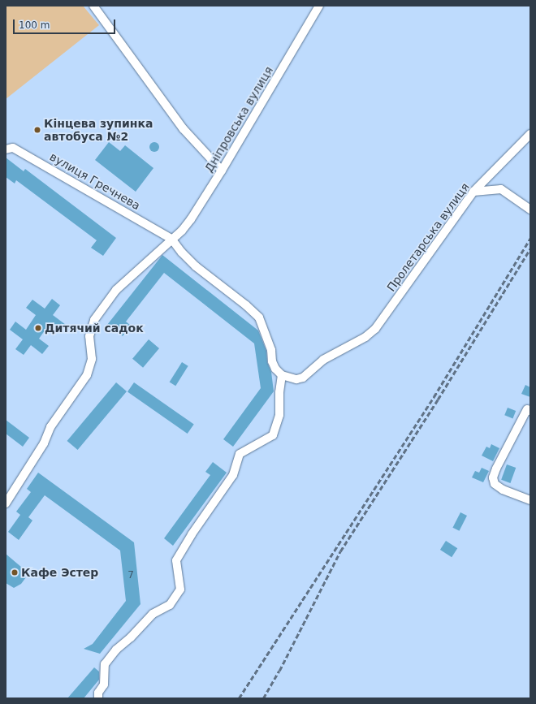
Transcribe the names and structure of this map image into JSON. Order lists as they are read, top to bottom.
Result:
{
  "streets": {
    "street": ["Дніпровська вулиця", "вулиця Гречнева", "Пролетарська вулиця"]
  },
  "crossings": [
    ["Дніпровська вулиця", "вулиця Гречнева"]
  ],
  "places": ["Кінцева зупинка автобуса №2", "Дитячий садок", "Кафе Эстер"],
  "house_numbers": ["7"],
  "scale_bar": "100 m"
}
